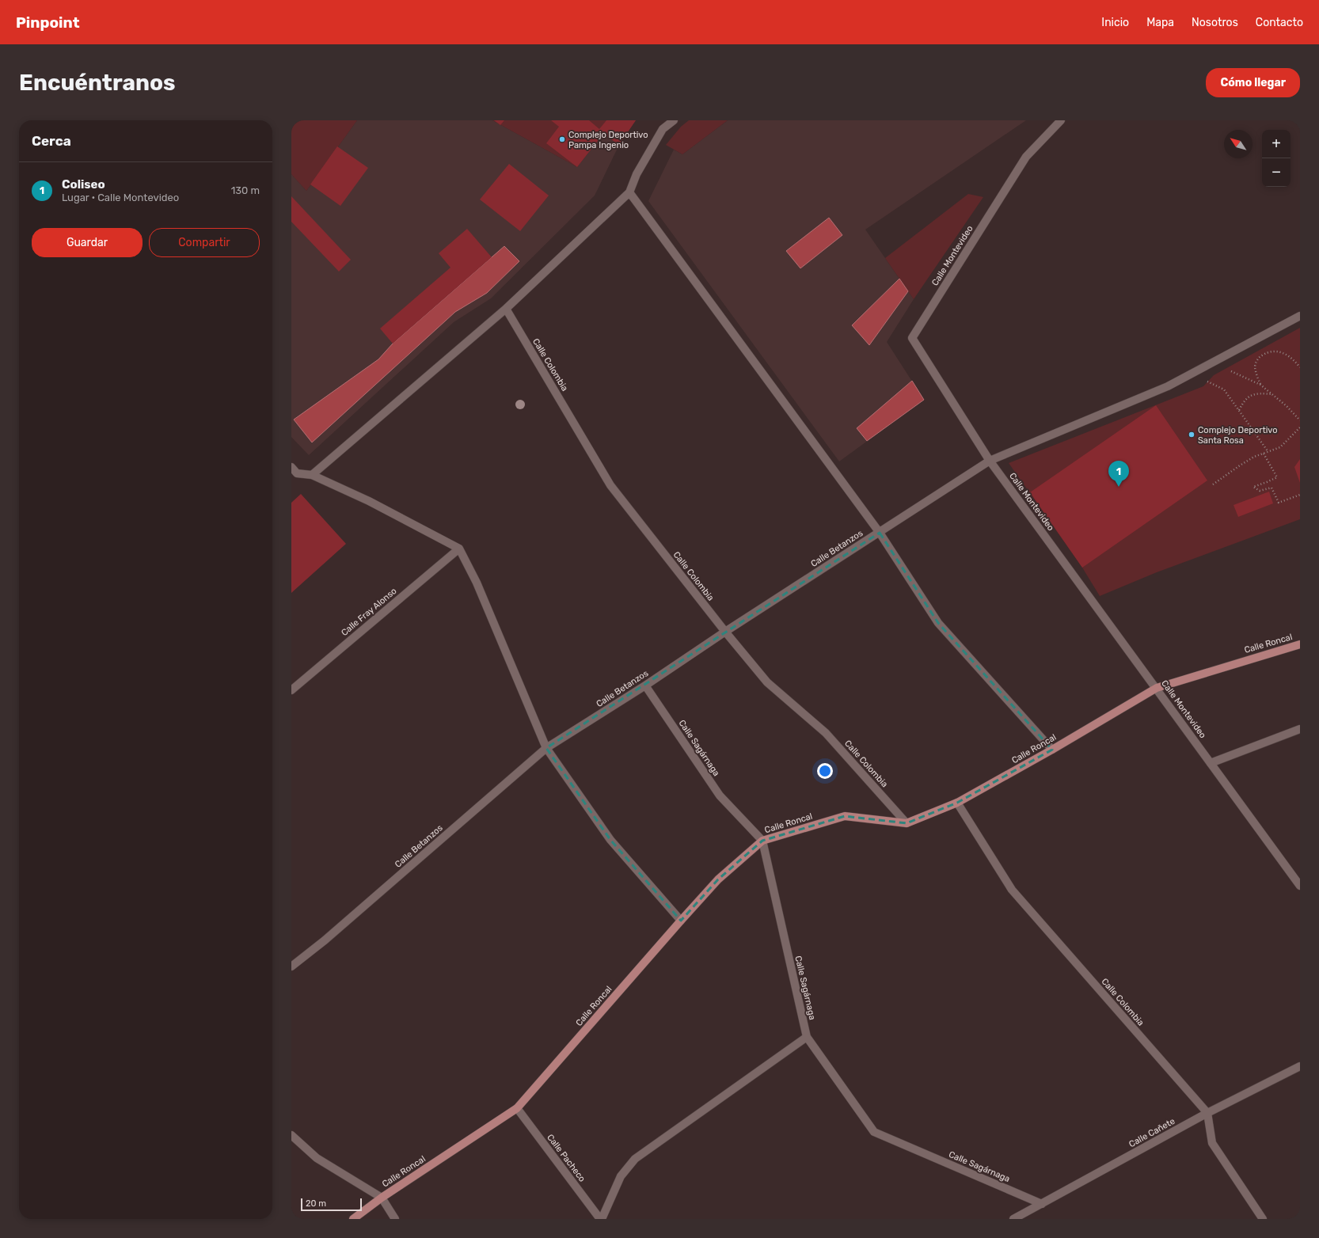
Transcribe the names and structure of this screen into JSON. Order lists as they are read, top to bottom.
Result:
{
  "streets": {
    "main road": ["Calle Roncal"],
    "street": [
      "Calle Montevideo",
      "Calle Colombia",
      "Calle Betanzos",
      "Calle Fray Alonso",
      "Calle Sagárnaga",
      "Calle Cañete",
      "Calle Pacheco"
    ]
  },
  "crossings": [
    ["Calle Montevideo", "Calle Betanzos"],
    ["Calle Montevideo", "Calle Roncal"],
    ["Calle Colombia", "Calle Betanzos"],
    ["Calle Colombia", "Calle Roncal"],
    ["Calle Colombia", "Calle Cañete"],
    ["Calle Betanzos", "Calle Sagárnaga"],
    ["Calle Roncal", "Calle Sagárnaga"],
    ["Calle Roncal", "Calle Pacheco"],
    ["Calle Sagárnaga", "Calle Cañete"]
  ],
  "places": ["Complejo Deportivo Pampa Ingenio", "Complejo Deportivo Santa Rosa"],
  "scale_bar": "20 m",
  "north": "top left",
  "page": {
    "header": "Pinpoint",
    "nav": [
      "Inicio",
      "Mapa",
      "Nosotros",
      "Contacto"
    ],
    "buttons": [
      "Cómo llegar",
      ["Guardar", "Compartir"]
    ],
    "title": "Encuéntranos",
    "heading": "Cerca",
    "map_buttons": ["+", "−"],
    "list": [
      {
        "mark": "1",
        "name": "Coliseo",
        "note": "Lugar · Calle Montevideo",
        "value": "130 m"
      }
    ],
    "pins": "1",
    "scale": "20 m"
  }
}
